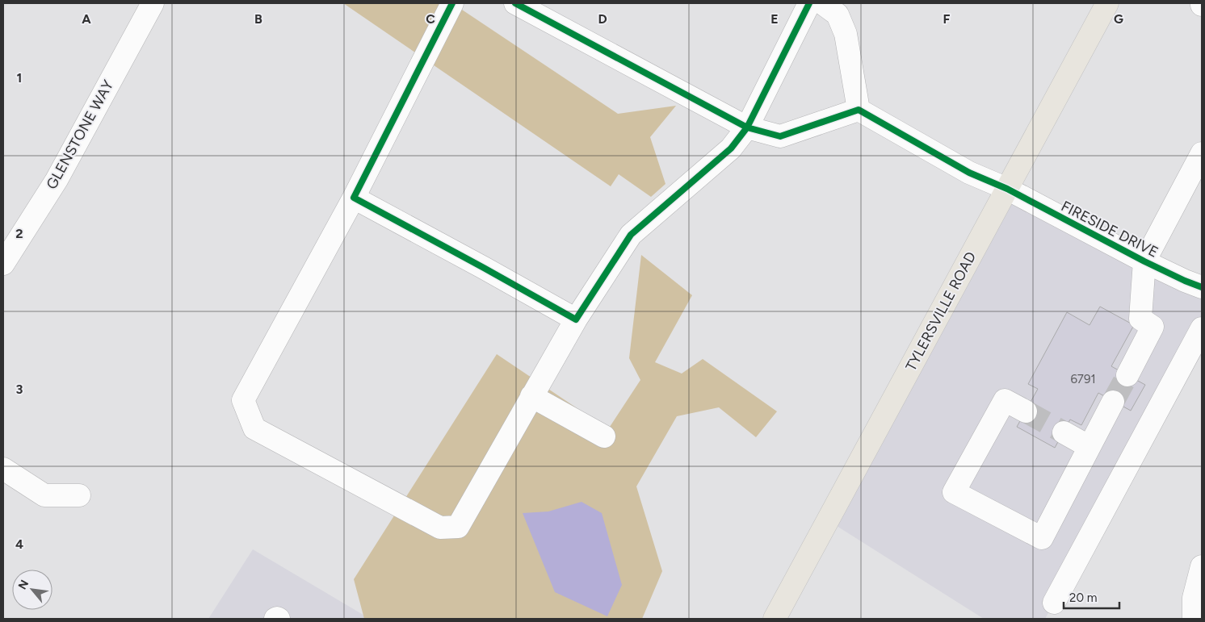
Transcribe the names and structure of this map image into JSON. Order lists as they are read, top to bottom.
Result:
{
  "streets": {
    "main road": ["TYLERSVILLE ROAD"],
    "street": ["GLENSTONE WAY", "FIRESIDE DRIVE"]
  },
  "crossings": [
    ["FIRESIDE DRIVE", "TYLERSVILLE ROAD"]
  ],
  "house_numbers": ["6791"],
  "scale_bar": "20 m",
  "north": "top left",
  "grid": {
    "columns": [
      "A",
      "B",
      "C",
      "D",
      "E",
      "F",
      "G"
    ],
    "rows": [
      "1",
      "2",
      "3",
      "4"
    ]
  }
}
